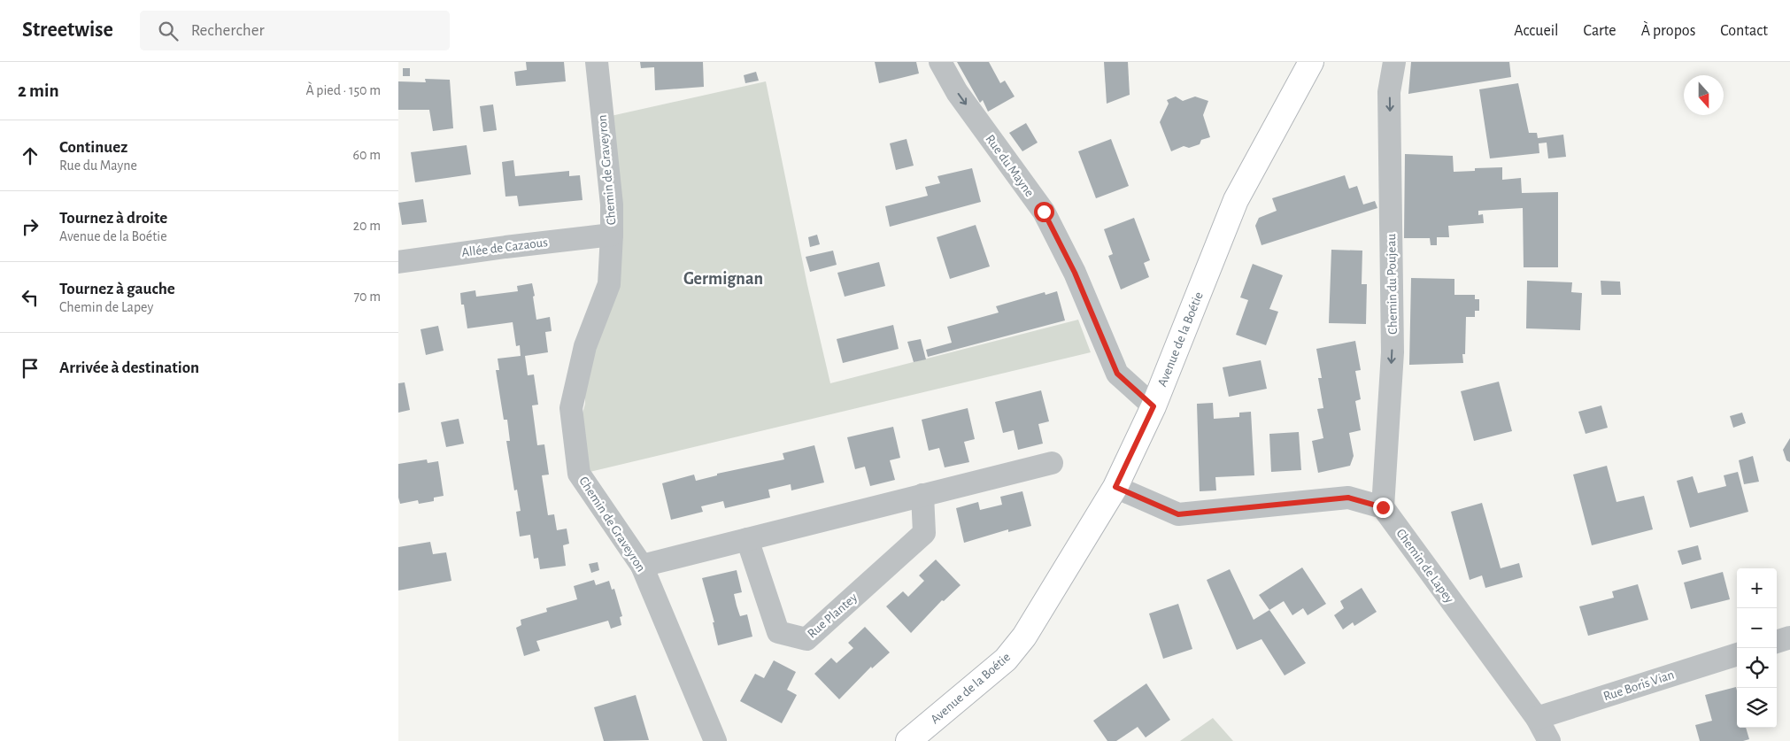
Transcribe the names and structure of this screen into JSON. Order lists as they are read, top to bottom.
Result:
{
  "streets": {
    "main road": ["Avenue de la Boétie"],
    "street": [
      "Rue du Mayne",
      "Chemin de Graveyron",
      "Allée de Cazaous",
      "Chemin du Poujeau",
      "Chemin de Lapey",
      "Rue Plantey",
      "Rue Boris Vian"
    ]
  },
  "crossings": [
    ["Rue du Mayne", "Avenue de la Boétie"],
    ["Chemin de Graveyron", "Allée de Cazaous"],
    ["Chemin du Poujeau", "Chemin de Lapey"],
    ["Chemin de Lapey", "Rue Boris Vian"]
  ],
  "one_way": ["Rue du Mayne", "Chemin du Poujeau"],
  "districts": ["Germignan"],
  "north": "bottom",
  "page": {
    "header": "Streetwise",
    "search": "Rechercher",
    "nav": [
      "Accueil",
      "Carte",
      "À propos",
      "Contact"
    ],
    "heading": ["2 min", "À pied · 150 m"],
    "list": [
      ["Continuez", "Rue du Mayne", "60 m"],
      ["Tournez à droite", "Avenue de la Boétie", "20 m"],
      ["Tournez à gauche", "Chemin de Lapey", "70 m"],
      "Arrivée à destination"
    ],
    "map_buttons": ["+", "−"]
  }
}
